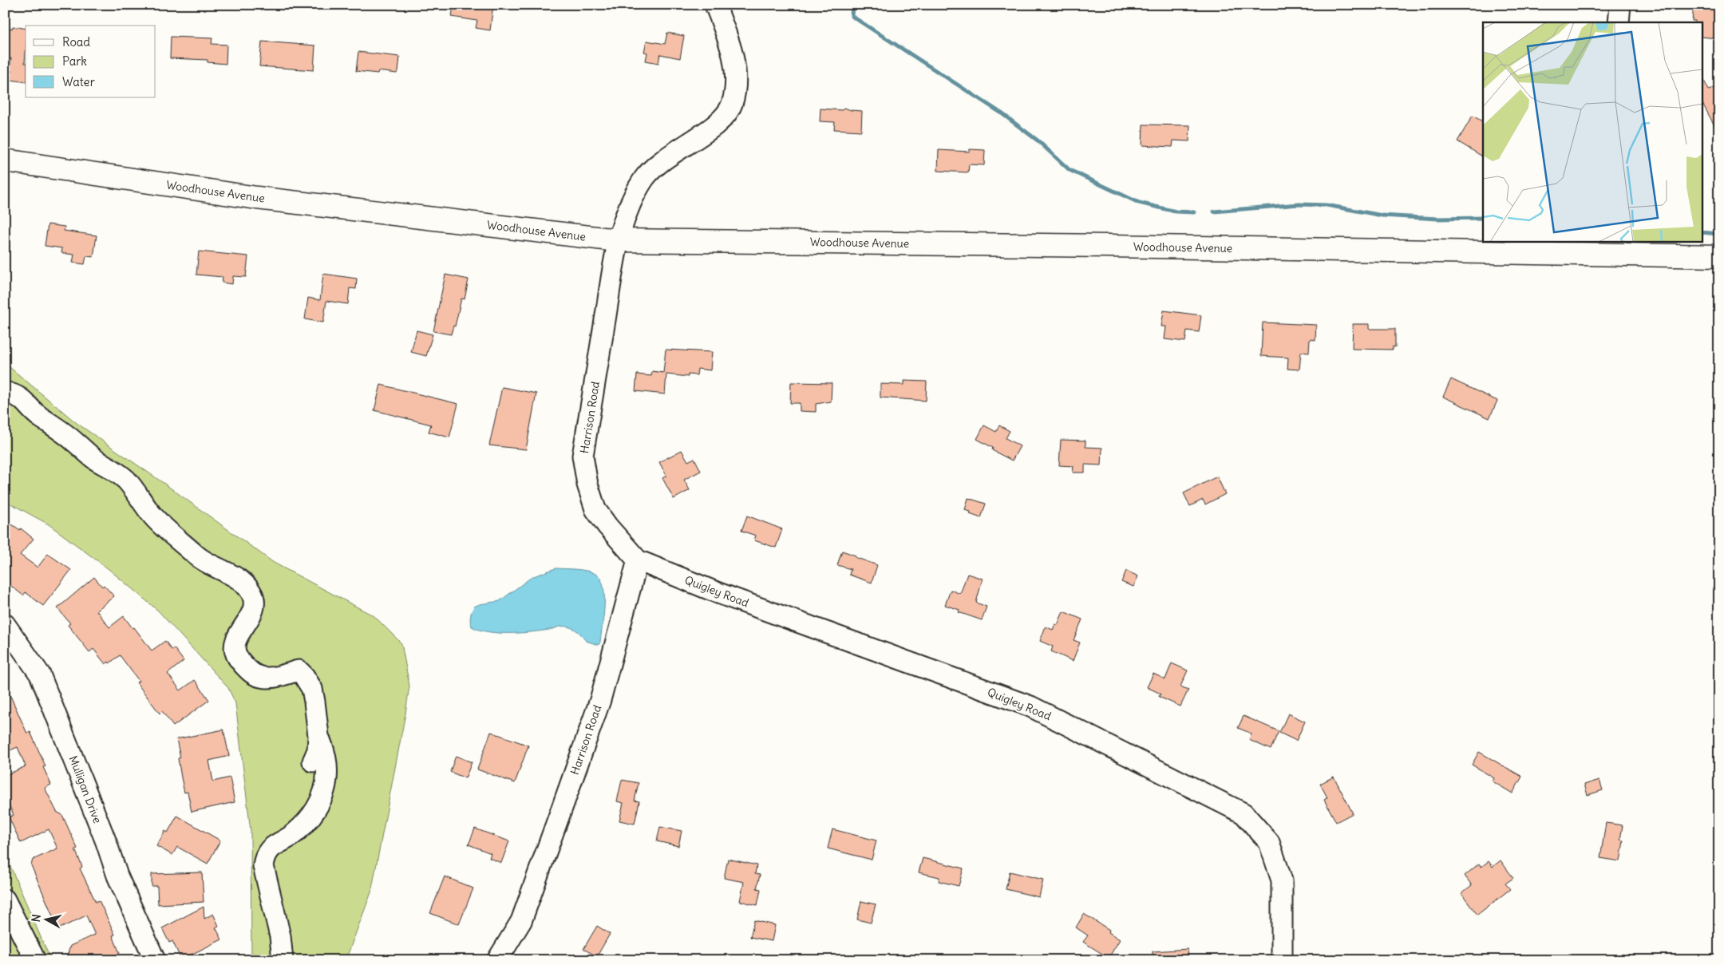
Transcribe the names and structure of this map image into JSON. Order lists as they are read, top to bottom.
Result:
{
  "streets": {
    "main road": ["Woodhouse Avenue"],
    "street": ["Harrison Road", "Quigley Road", "Mulligan Drive"]
  },
  "crossings": [
    ["Woodhouse Avenue", "Harrison Road"],
    ["Harrison Road", "Quigley Road"]
  ],
  "legend": ["Road", "Park", "Water"],
  "north": "left"
}
